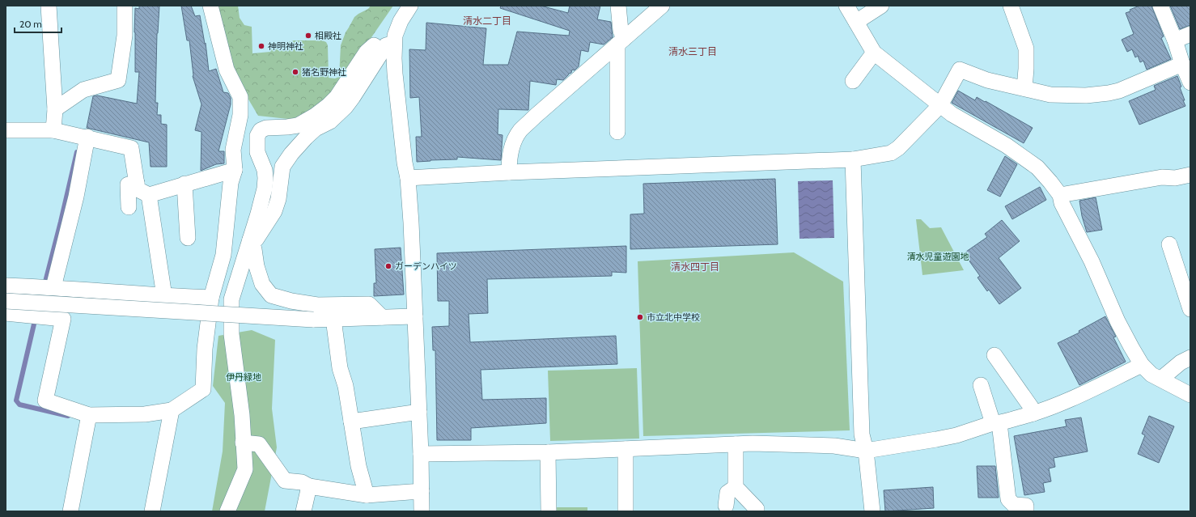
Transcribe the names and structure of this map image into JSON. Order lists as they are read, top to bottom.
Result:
{
  "districts": ["清水二丁目", "清水三丁目", "清水四丁目"],
  "parks": ["清水児童遊園地", "伊丹緑地"],
  "places": [
    "相殿社",
    "神明神社",
    "猪名野神社",
    "ガーデンハイツ",
    "市立北中学校"
  ],
  "scale_bar": "20 m"
}
